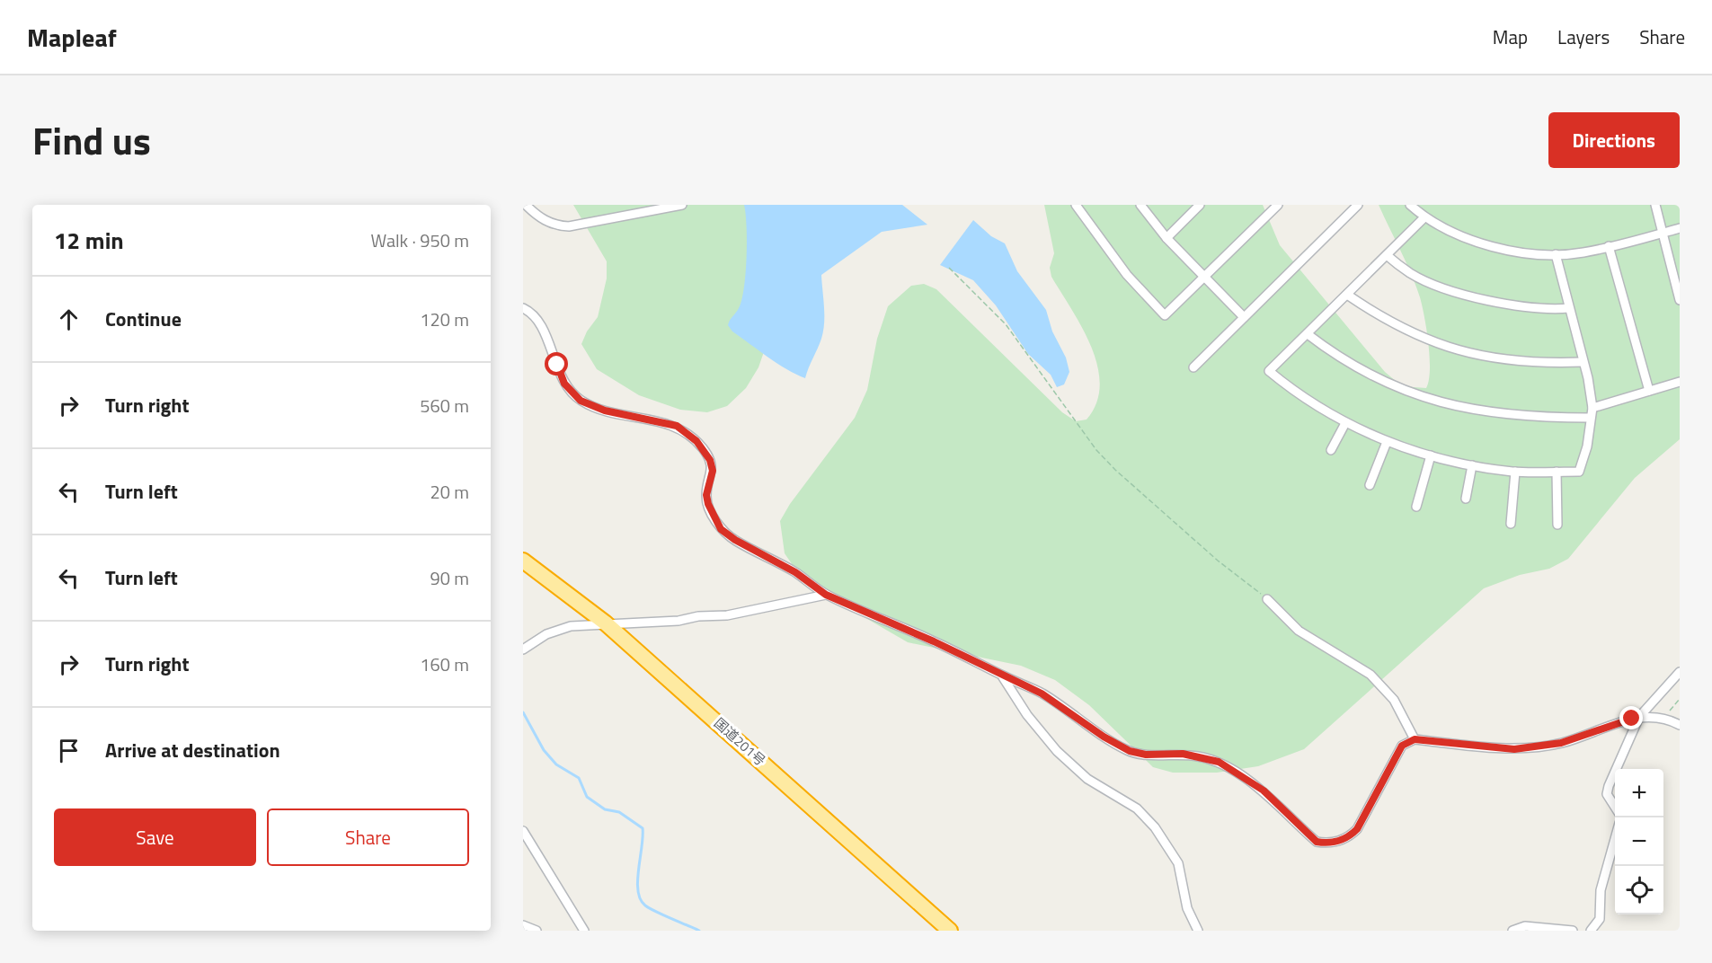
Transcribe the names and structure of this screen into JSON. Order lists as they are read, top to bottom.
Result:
{
  "streets": {
    "highway": ["国道201号"]
  },
  "page": {
    "header": "Mapleaf",
    "nav": ["Map", "Layers", "Share"],
    "title": "Find us",
    "buttons": [
      "Directions",
      ["Save", "Share"]
    ],
    "heading": ["12 min", "Walk · 950 m"],
    "list": [
      ["Continue", "120 m"],
      ["Turn right", "560 m"],
      ["Turn left", "20 m"],
      ["Turn left", "90 m"],
      ["Turn right", "160 m"],
      "Arrive at destination"
    ],
    "map_buttons": ["+", "−"]
  }
}
